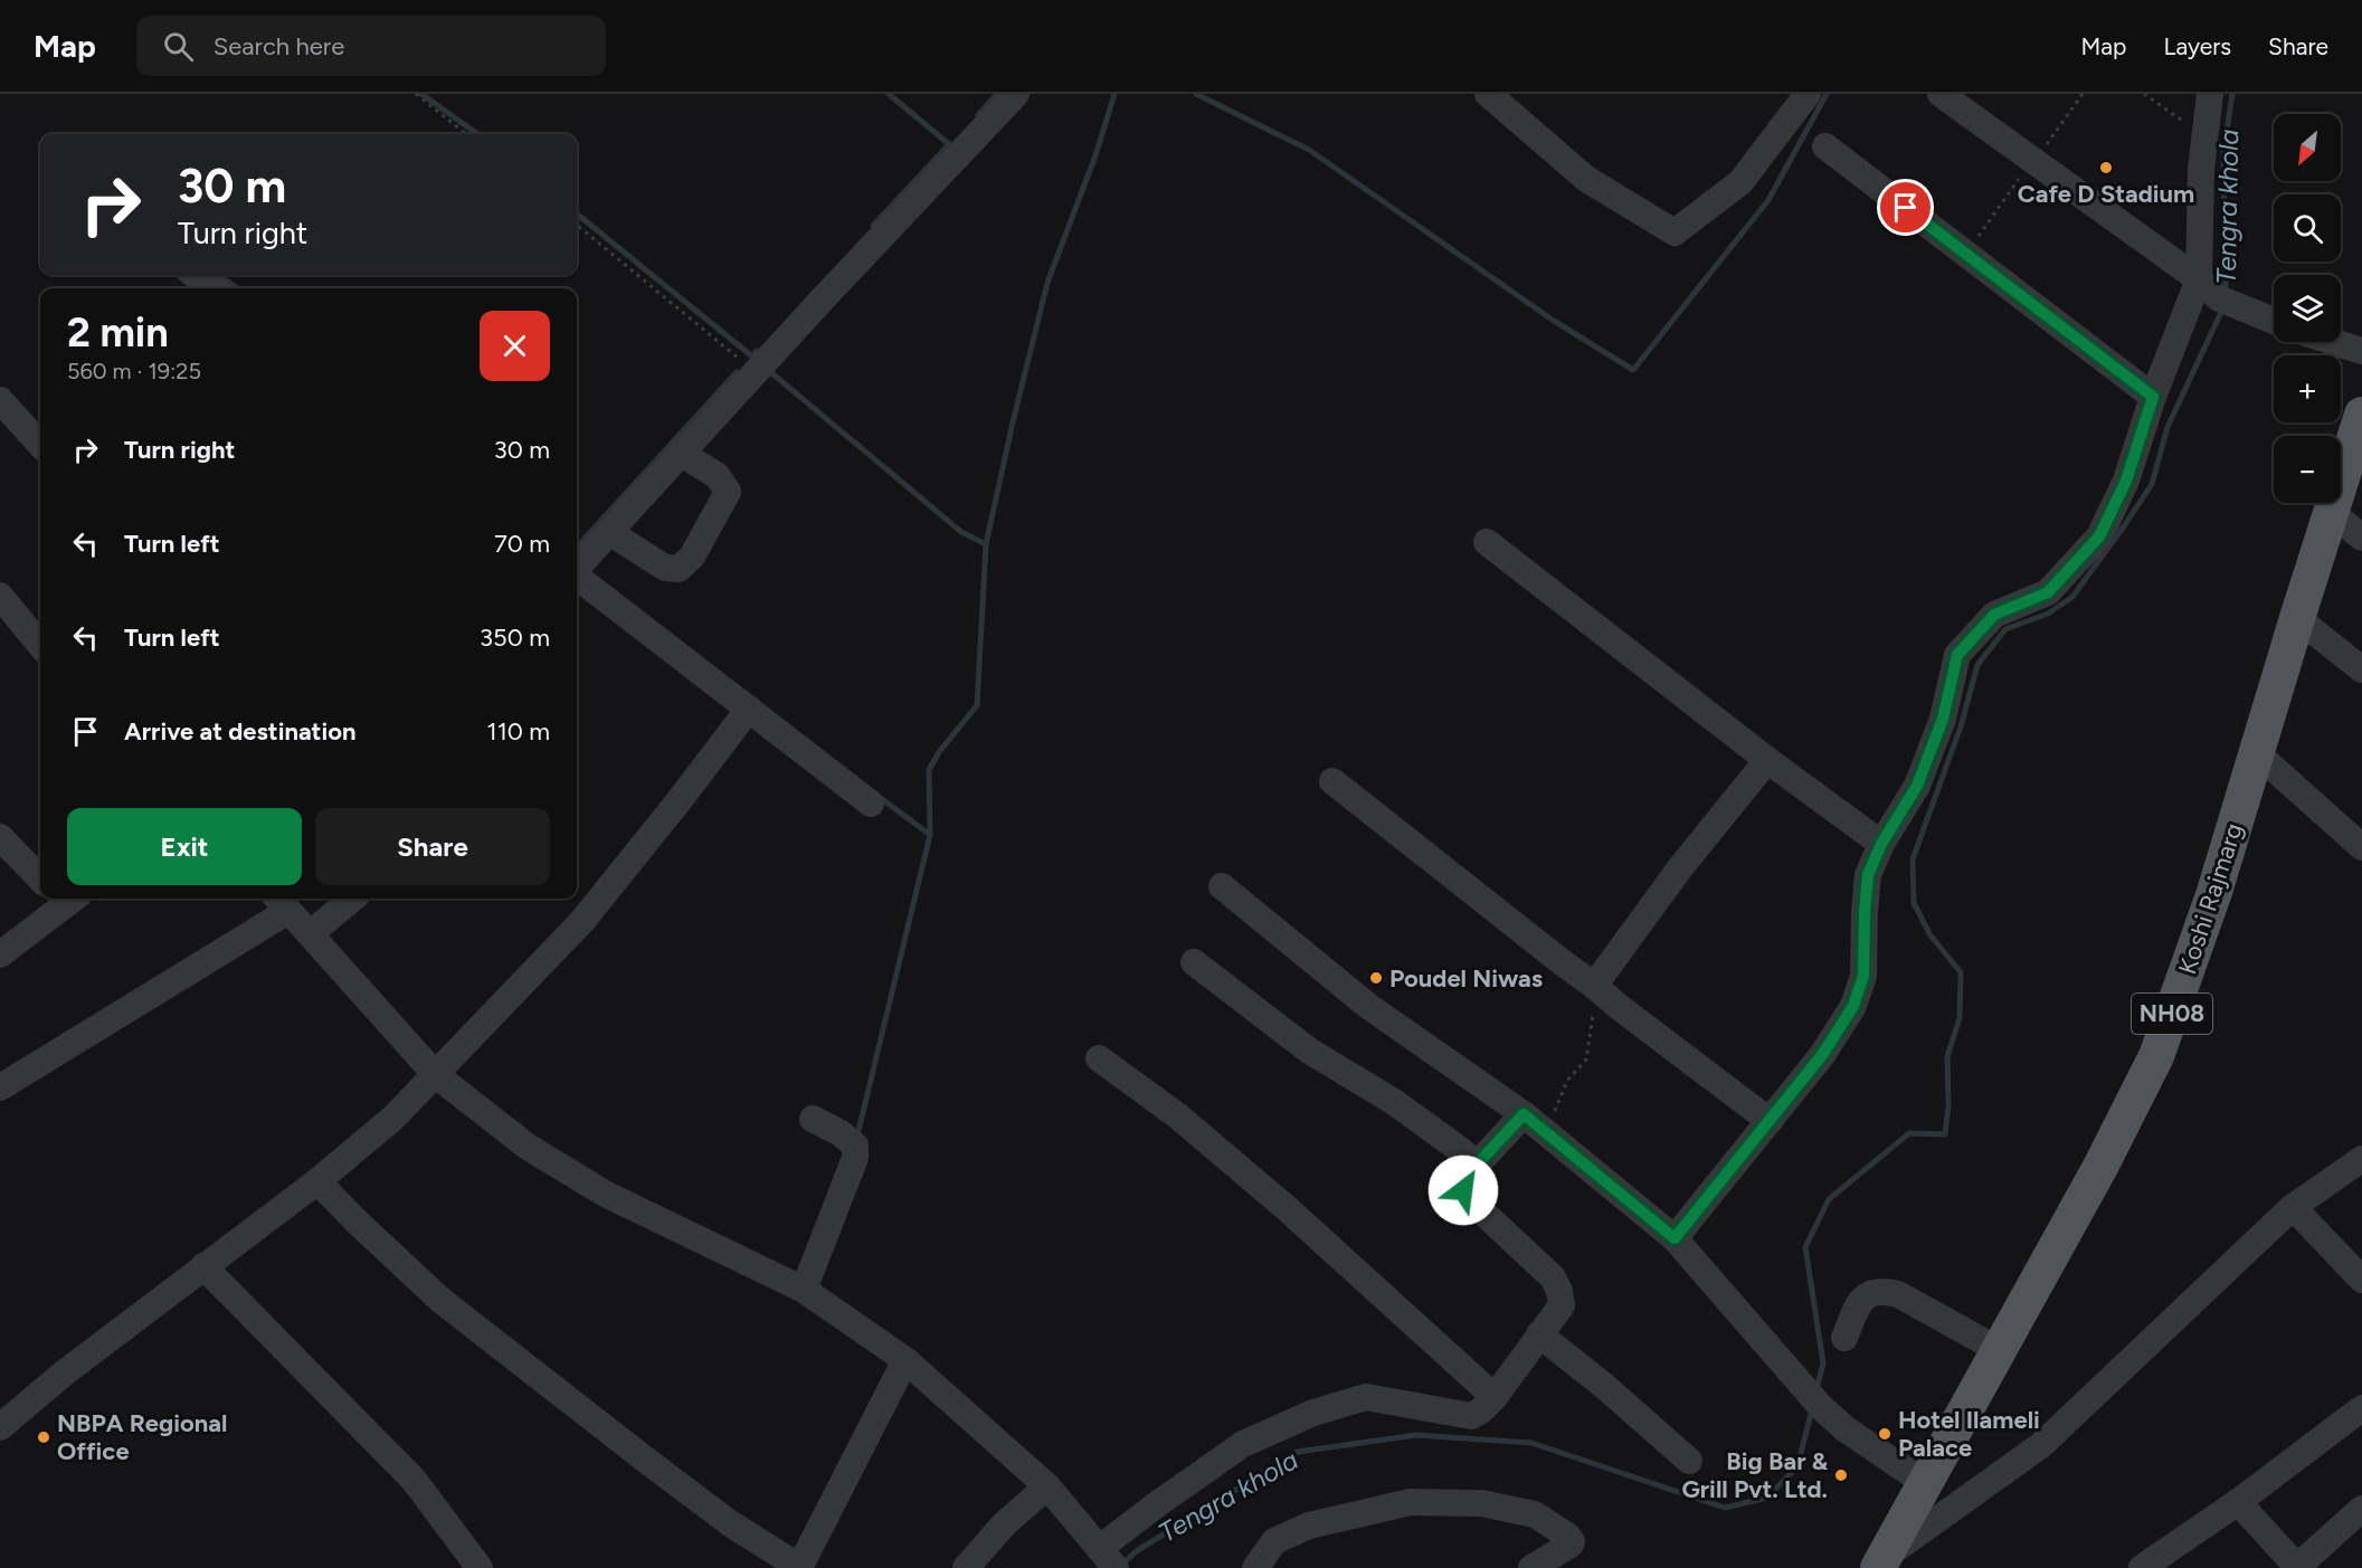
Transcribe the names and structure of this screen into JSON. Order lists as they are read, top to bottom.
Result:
{
  "streets": {
    "main road": ["Koshi Rajmarg", "NH08"]
  },
  "water": ["Tengra khola"],
  "places": [
    "Cafe D Stadium",
    "Poudel Niwas",
    "Hotel Ilameli Palace",
    "NBPA Regional Office",
    "Big Bar & Grill Pvt. Ltd."
  ],
  "north": "bottom left",
  "page": {
    "header": "Map",
    "search": "Search here",
    "nav": ["Map", "Layers", "Share"],
    "map_buttons": ["+", "−"],
    "turn": ["30 m", "Turn right"],
    "heading": ["2 min", "560 m · 19:25"],
    "list": [
      {
        "name": "Turn right",
        "value": "30 m"
      },
      {
        "name": "Turn left",
        "value": "70 m"
      },
      {
        "name": "Turn left",
        "value": "350 m"
      },
      {
        "name": "Arrive at destination",
        "value": "110 m"
      }
    ],
    "buttons": ["Exit", "Share"]
  }
}
